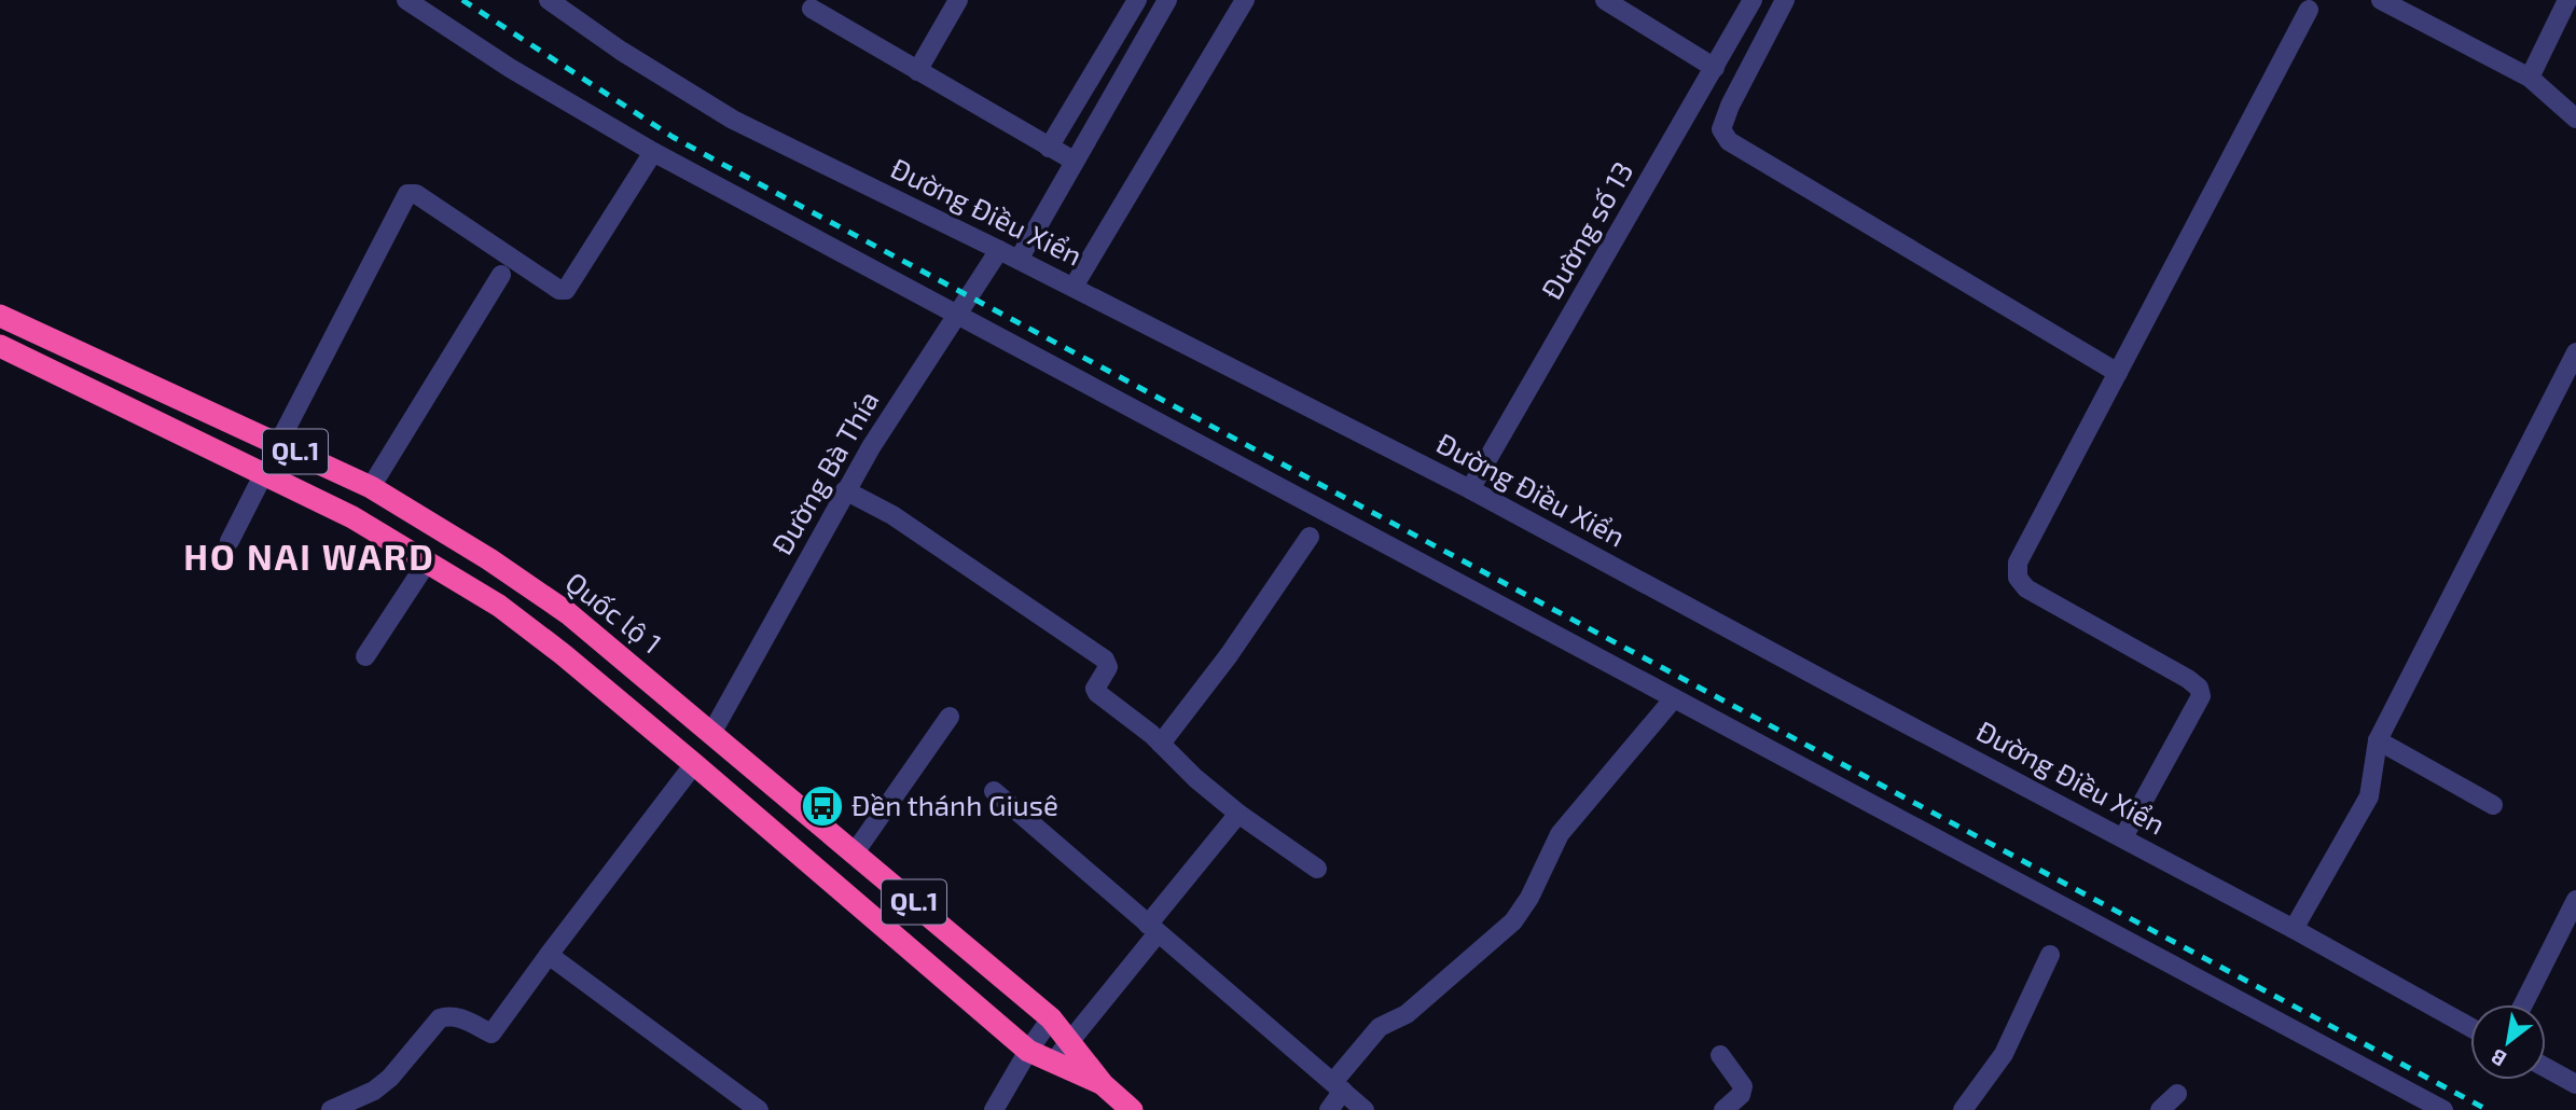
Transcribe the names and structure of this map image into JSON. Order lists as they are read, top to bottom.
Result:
{
  "streets": {
    "highway": ["QL.1", "Quốc lộ 1"],
    "street": ["Đường Điều Xiển", "Đường số 13", "Đường Bà Thía"]
  },
  "crossings": [
    ["Đường Điều Xiển", "Đường số 13"],
    ["Đường Điều Xiển", "Đường Bà Thía"],
    ["Đường Bà Thía", "Quốc lộ 1"]
  ],
  "districts": ["HO NAI WARD"],
  "places": {
    "bus stop": ["Đền thánh Giusê"]
  },
  "north": "bottom left"
}
